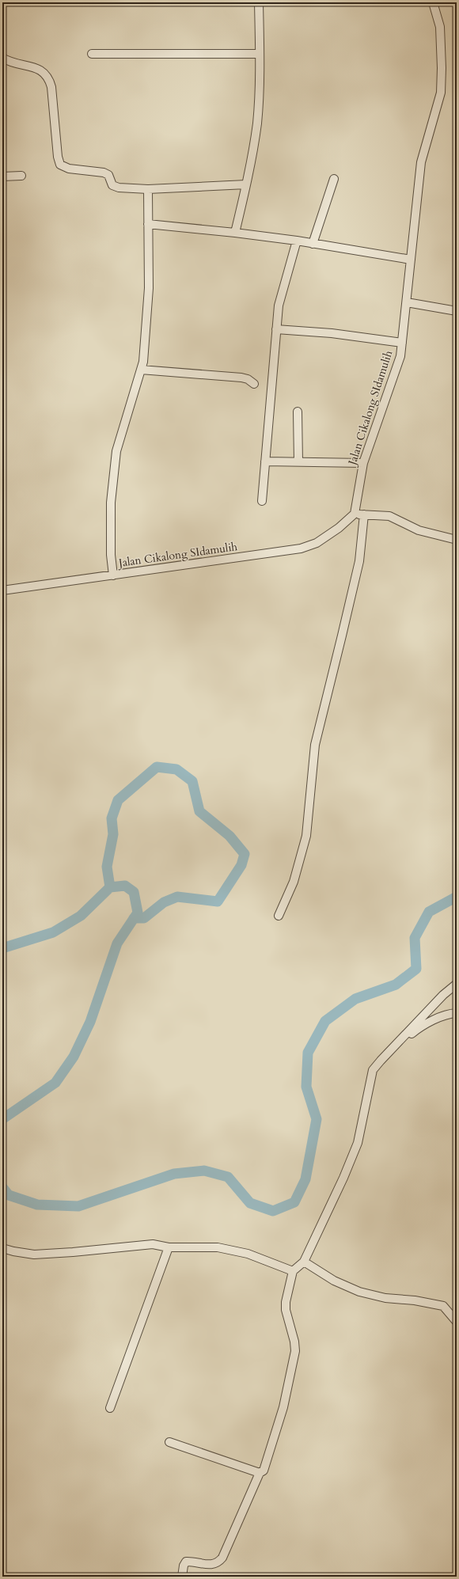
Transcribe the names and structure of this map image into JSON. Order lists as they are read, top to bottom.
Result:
{
  "streets": {
    "street": ["Jalan Cikalong SIdamulih"]
  }
}
